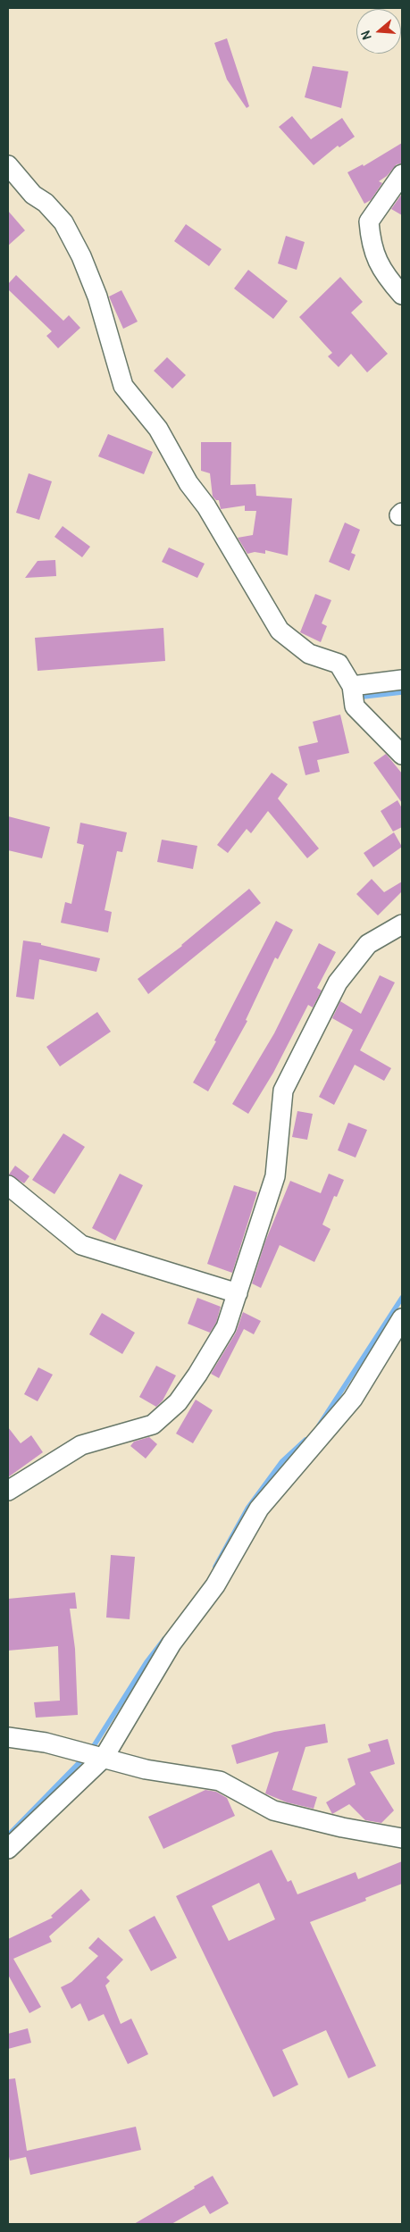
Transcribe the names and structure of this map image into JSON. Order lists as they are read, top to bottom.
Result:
{
  "north": "left"
}
